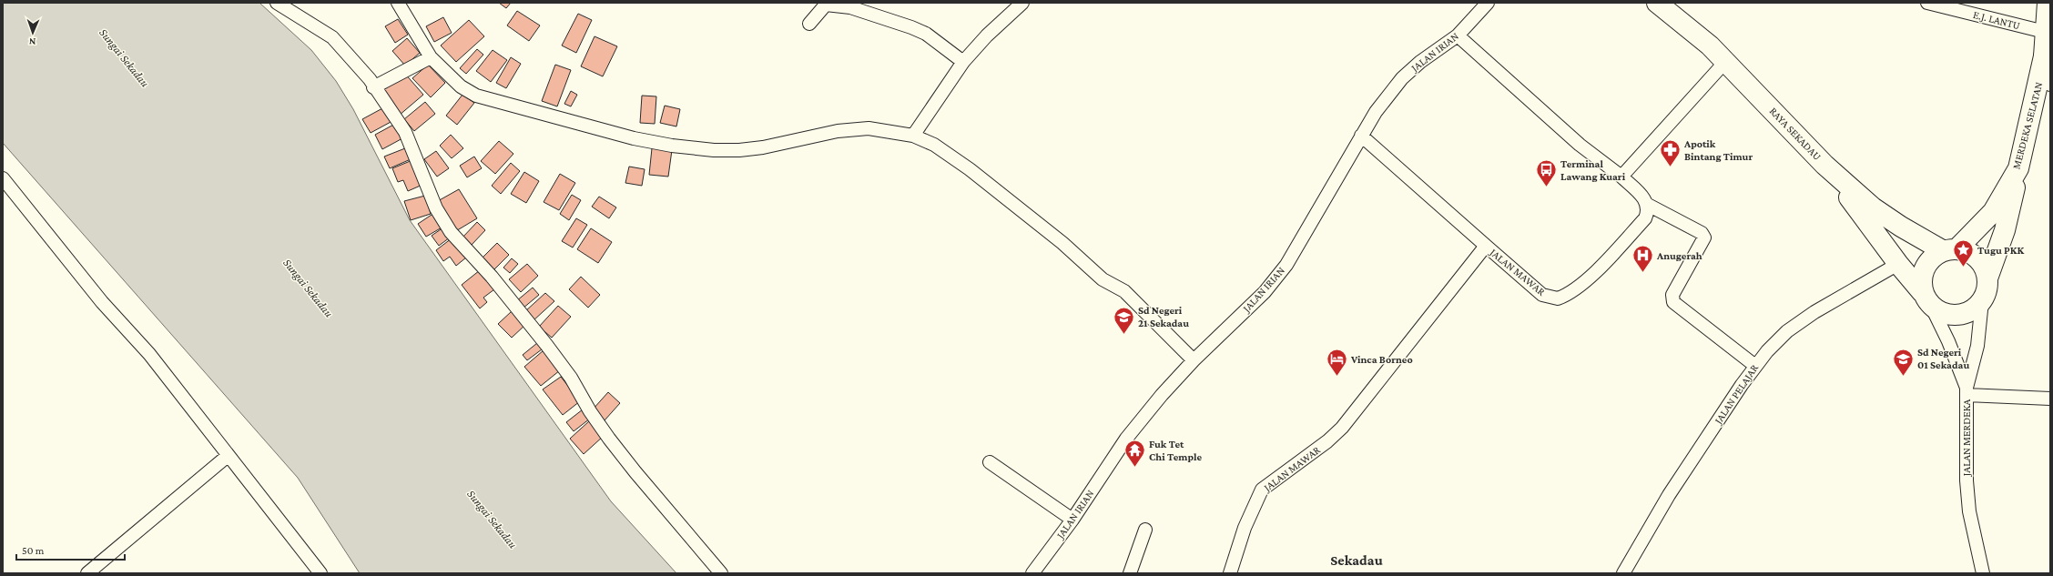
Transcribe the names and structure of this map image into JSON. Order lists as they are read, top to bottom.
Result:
{
  "streets": {
    "main road": ["MERDEKA SELATAN", "RAYA SEKADAU", "JALAN MERDEKA"],
    "street": [
      "E.J. LANTU",
      "JALAN IRIAN",
      "JALAN MAWAR",
      "JALAN PELAJAR"
    ]
  },
  "crossings": [
    ["E.J. LANTU", "MERDEKA SELATAN"],
    ["MERDEKA SELATAN", "RAYA SEKADAU"],
    ["MERDEKA SELATAN", "JALAN MERDEKA"],
    ["RAYA SEKADAU", "JALAN MERDEKA"],
    ["JALAN PELAJAR", "JALAN MERDEKA"]
  ],
  "districts": ["Sekadau"],
  "water": ["Sungai Sekadau"],
  "places": {
    "pharmacy": ["Apotik Bintang Timur"],
    "bus stop": ["Terminal Lawang Kuari"],
    "place": ["Tugu PKK"],
    "hospital": ["Anugerah"],
    "school or university": ["Sd Negeri 21 Sekadau", "Sd Negeri 01 Sekadau"],
    "hotel": ["Vinca Borneo"],
    "temple": ["Fuk Tet Chi Temple"]
  },
  "scale_bar": "50 m",
  "north": "bottom"
}
